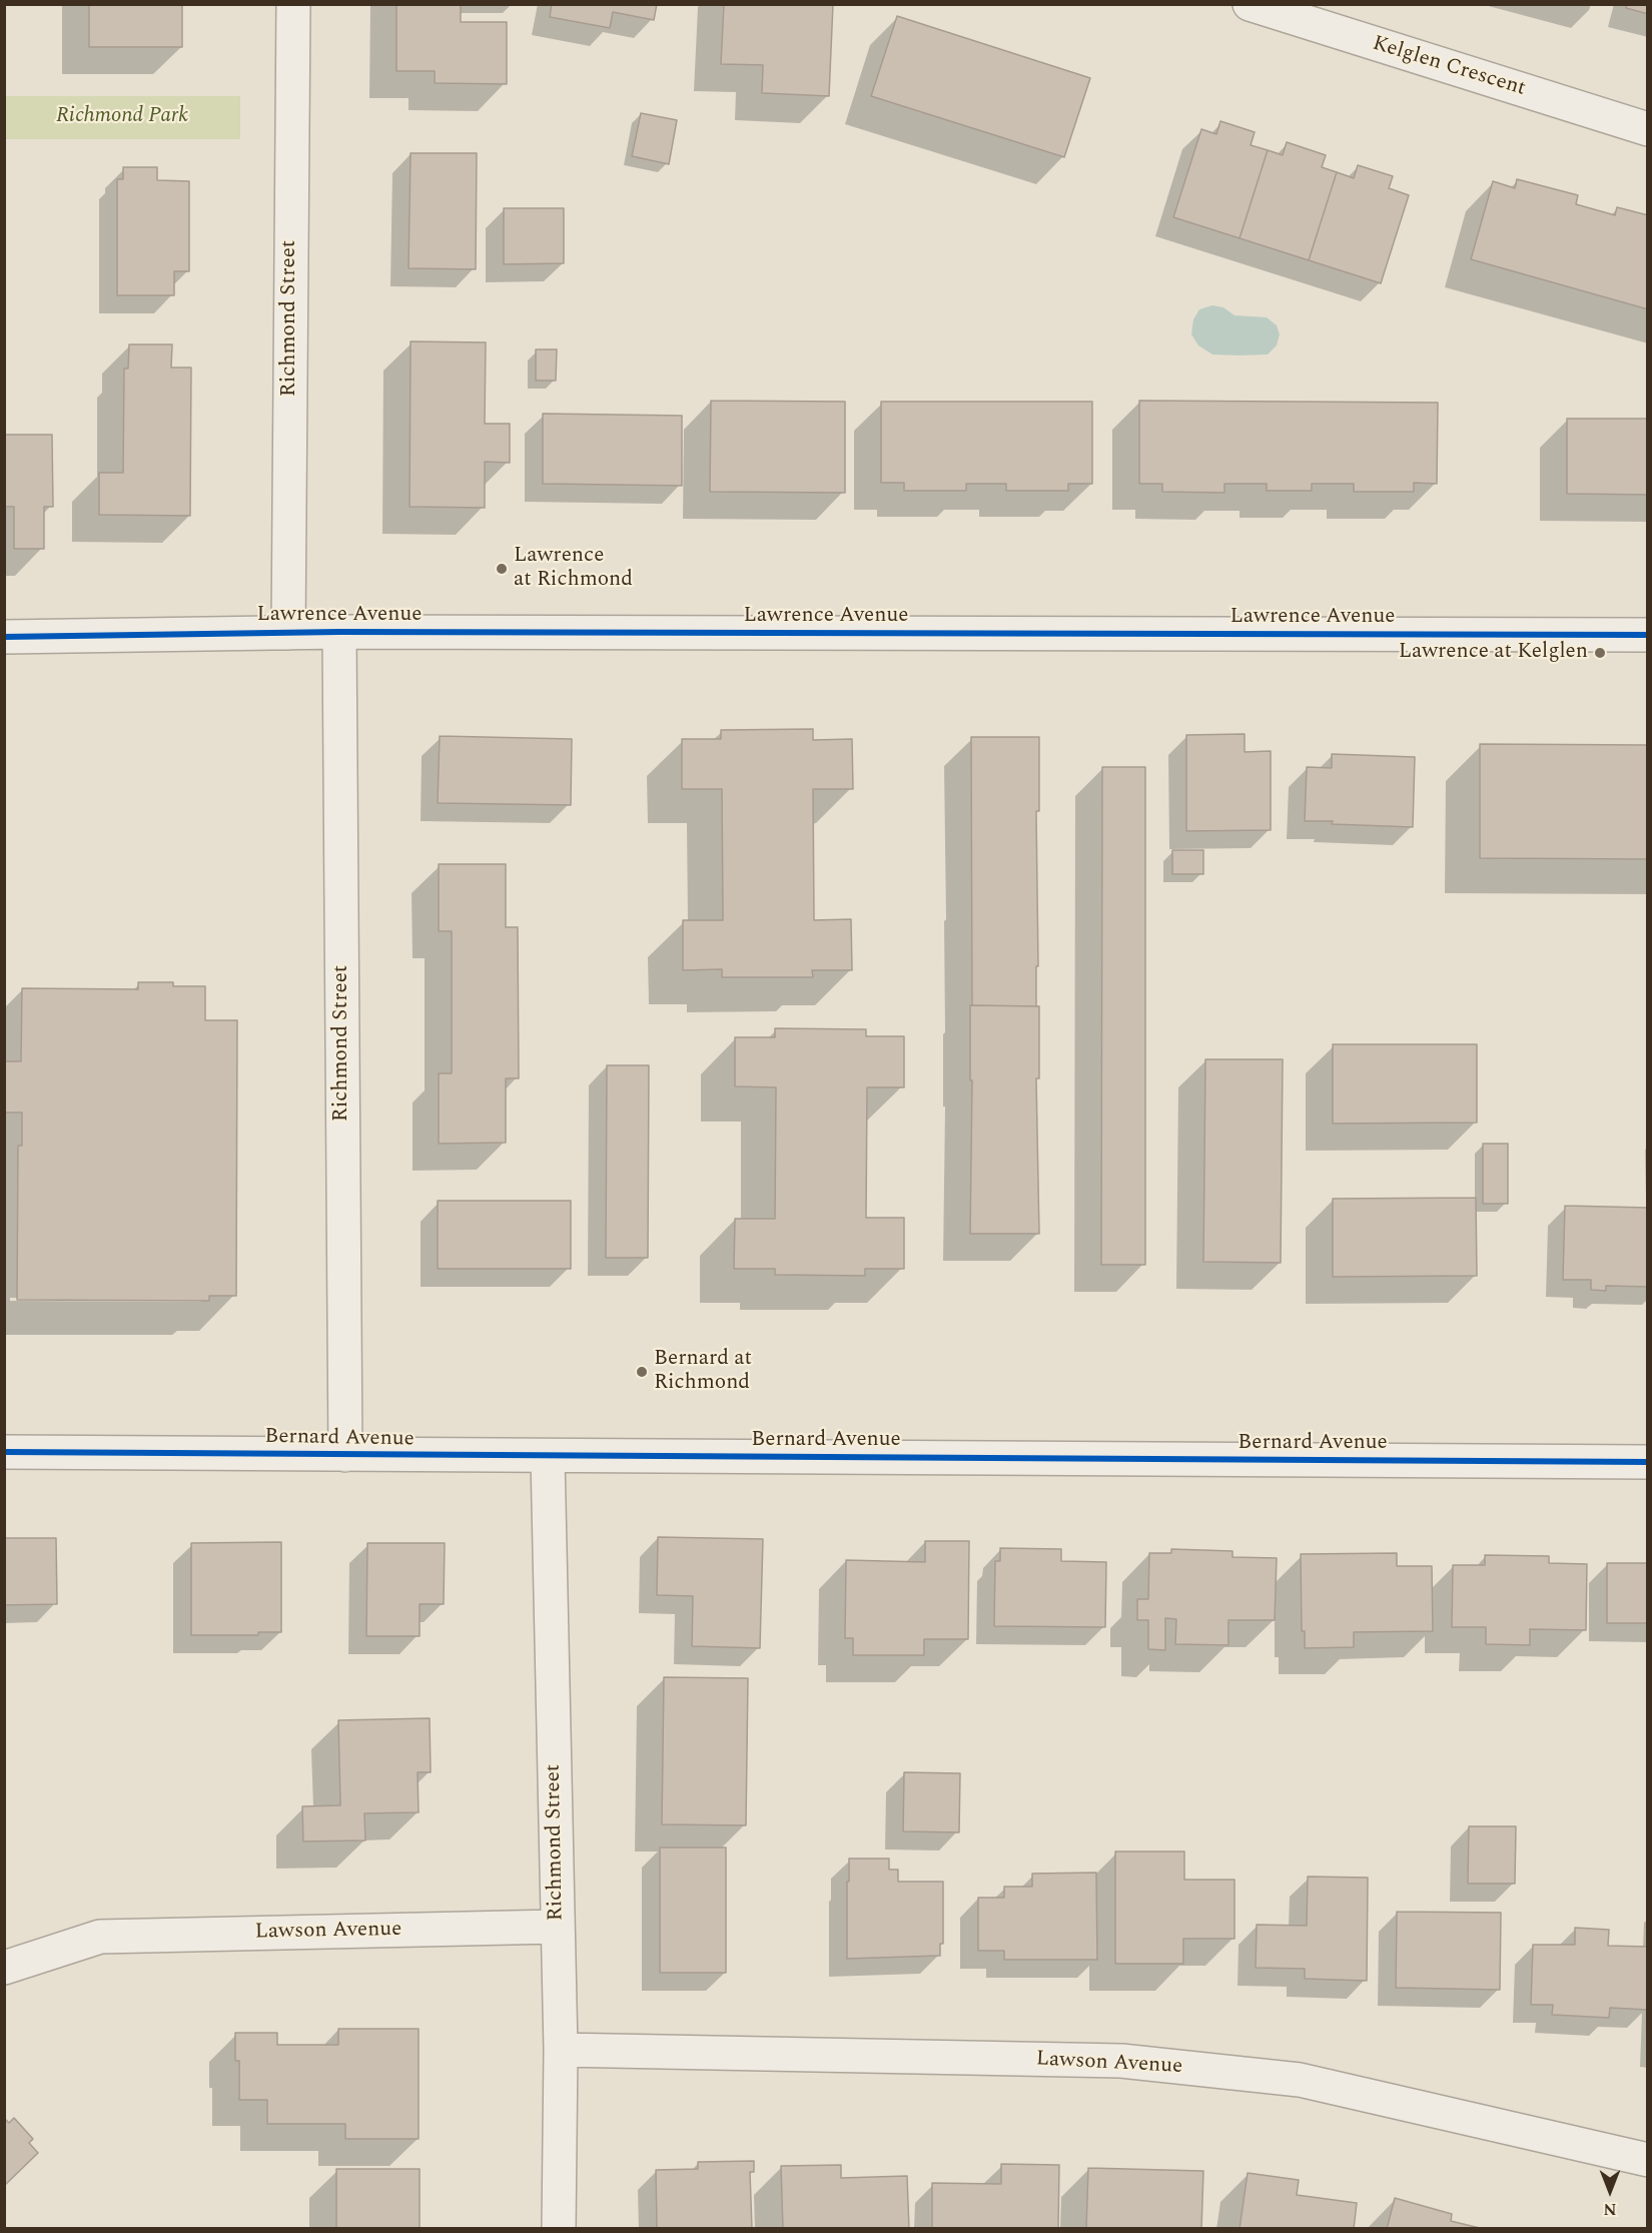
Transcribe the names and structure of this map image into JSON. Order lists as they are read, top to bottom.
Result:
{
  "streets": {
    "street": [
      "Kelglen Crescent",
      "Richmond Street",
      "Lawrence Avenue",
      "Bernard Avenue",
      "Lawson Avenue"
    ]
  },
  "crossings": [
    ["Richmond Street", "Lawrence Avenue"],
    ["Richmond Street", "Bernard Avenue"],
    ["Richmond Street", "Lawson Avenue"]
  ],
  "parks": ["Richmond Park"],
  "places": ["Lawrence at Richmond", "Lawrence at Kelglen", "Bernard at Richmond"],
  "north": "bottom"
}
